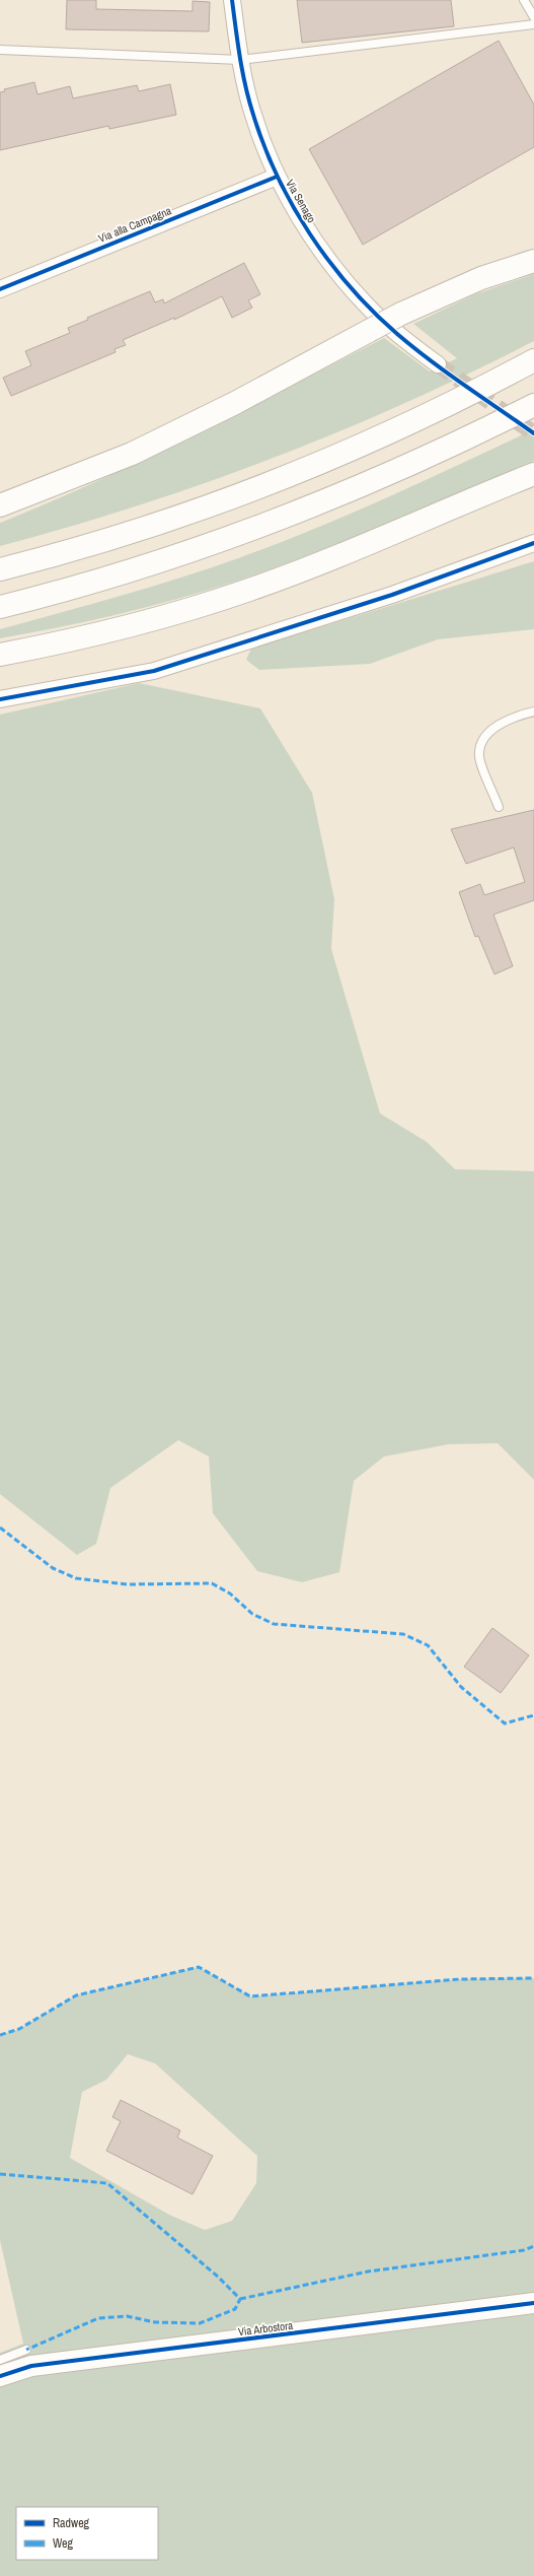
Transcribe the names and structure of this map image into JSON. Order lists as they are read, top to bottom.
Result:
{
  "streets": {
    "street": ["Via Senago", "Via alla Campagna", "Via Arbostora"]
  },
  "crossings": [
    ["Via Senago", "Via alla Campagna"]
  ],
  "legend": ["Radweg", "Weg"]
}
